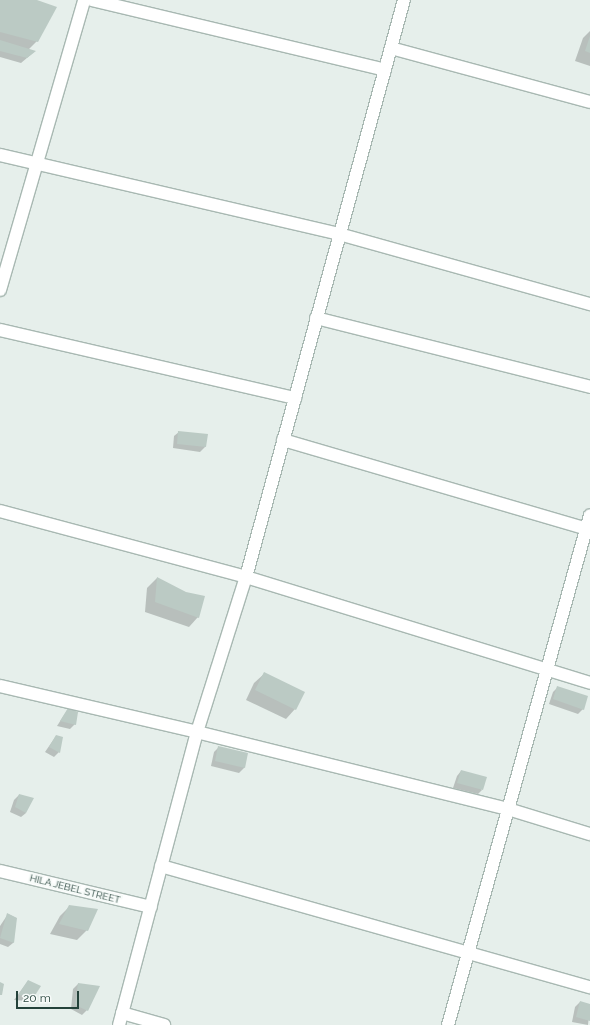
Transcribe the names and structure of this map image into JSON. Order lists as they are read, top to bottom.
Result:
{
  "streets": {
    "street": ["HILA JEBEL STREET"]
  },
  "scale_bar": "20 m"
}
